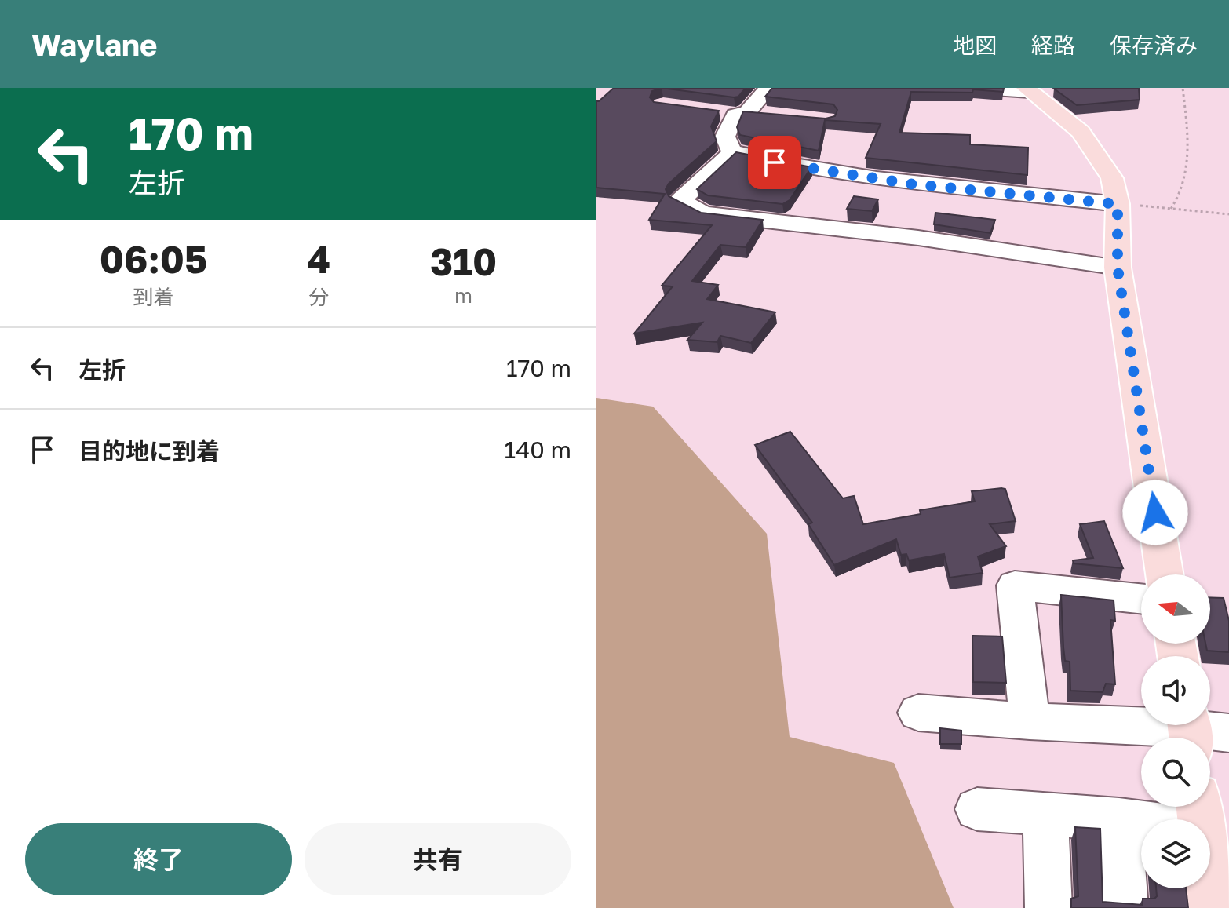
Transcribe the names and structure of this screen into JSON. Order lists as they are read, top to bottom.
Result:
{
  "north": "left",
  "page": {
    "header": "Waylane",
    "nav": ["地図", "経路", "保存済み"],
    "turn": ["170 m", "左折"],
    "eta": [
      "06:05",
      "到着",
      "4",
      "分",
      "310",
      "m"
    ],
    "list": [
      {
        "name": "左折",
        "value": "170 m"
      },
      {
        "name": "目的地に到着",
        "value": "140 m"
      }
    ],
    "buttons": ["終了", "共有"]
  }
}
